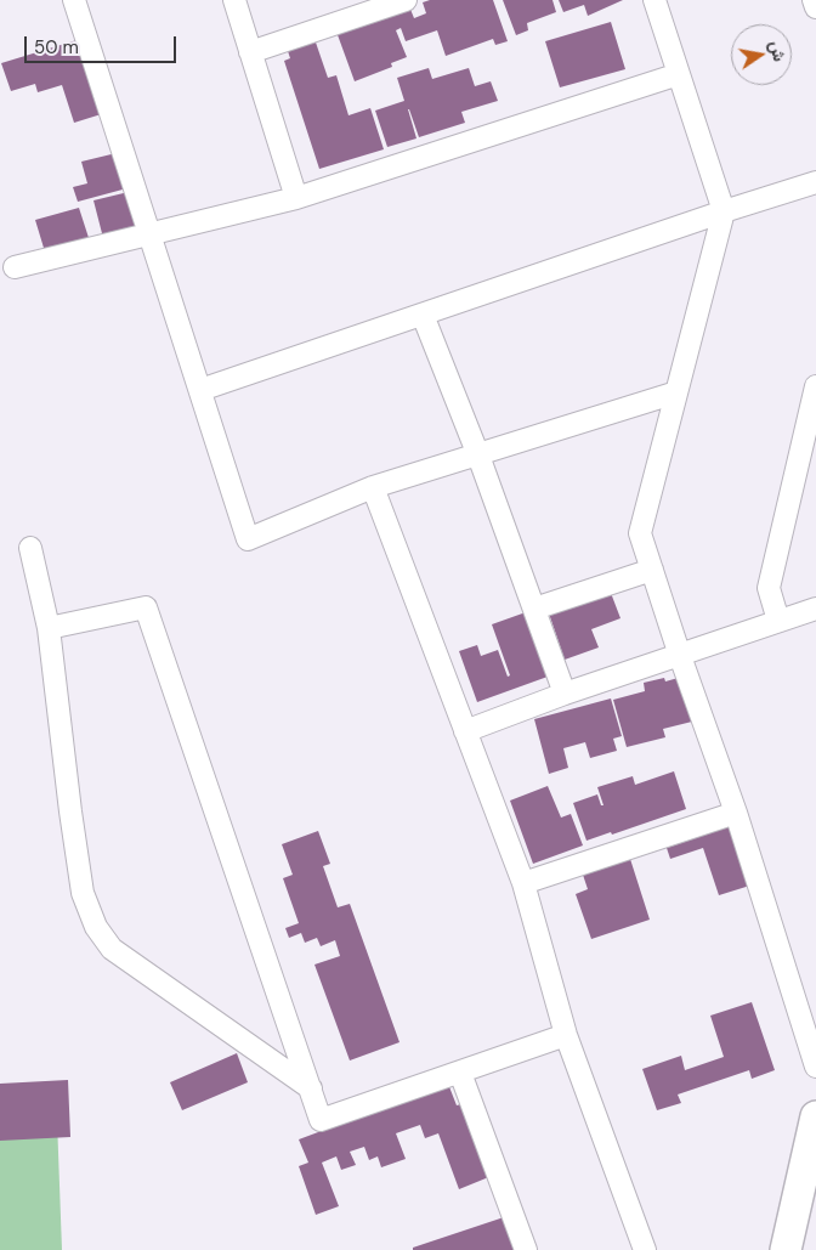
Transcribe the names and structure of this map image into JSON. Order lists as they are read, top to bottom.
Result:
{
  "scale_bar": "50 m",
  "north": "right"
}
